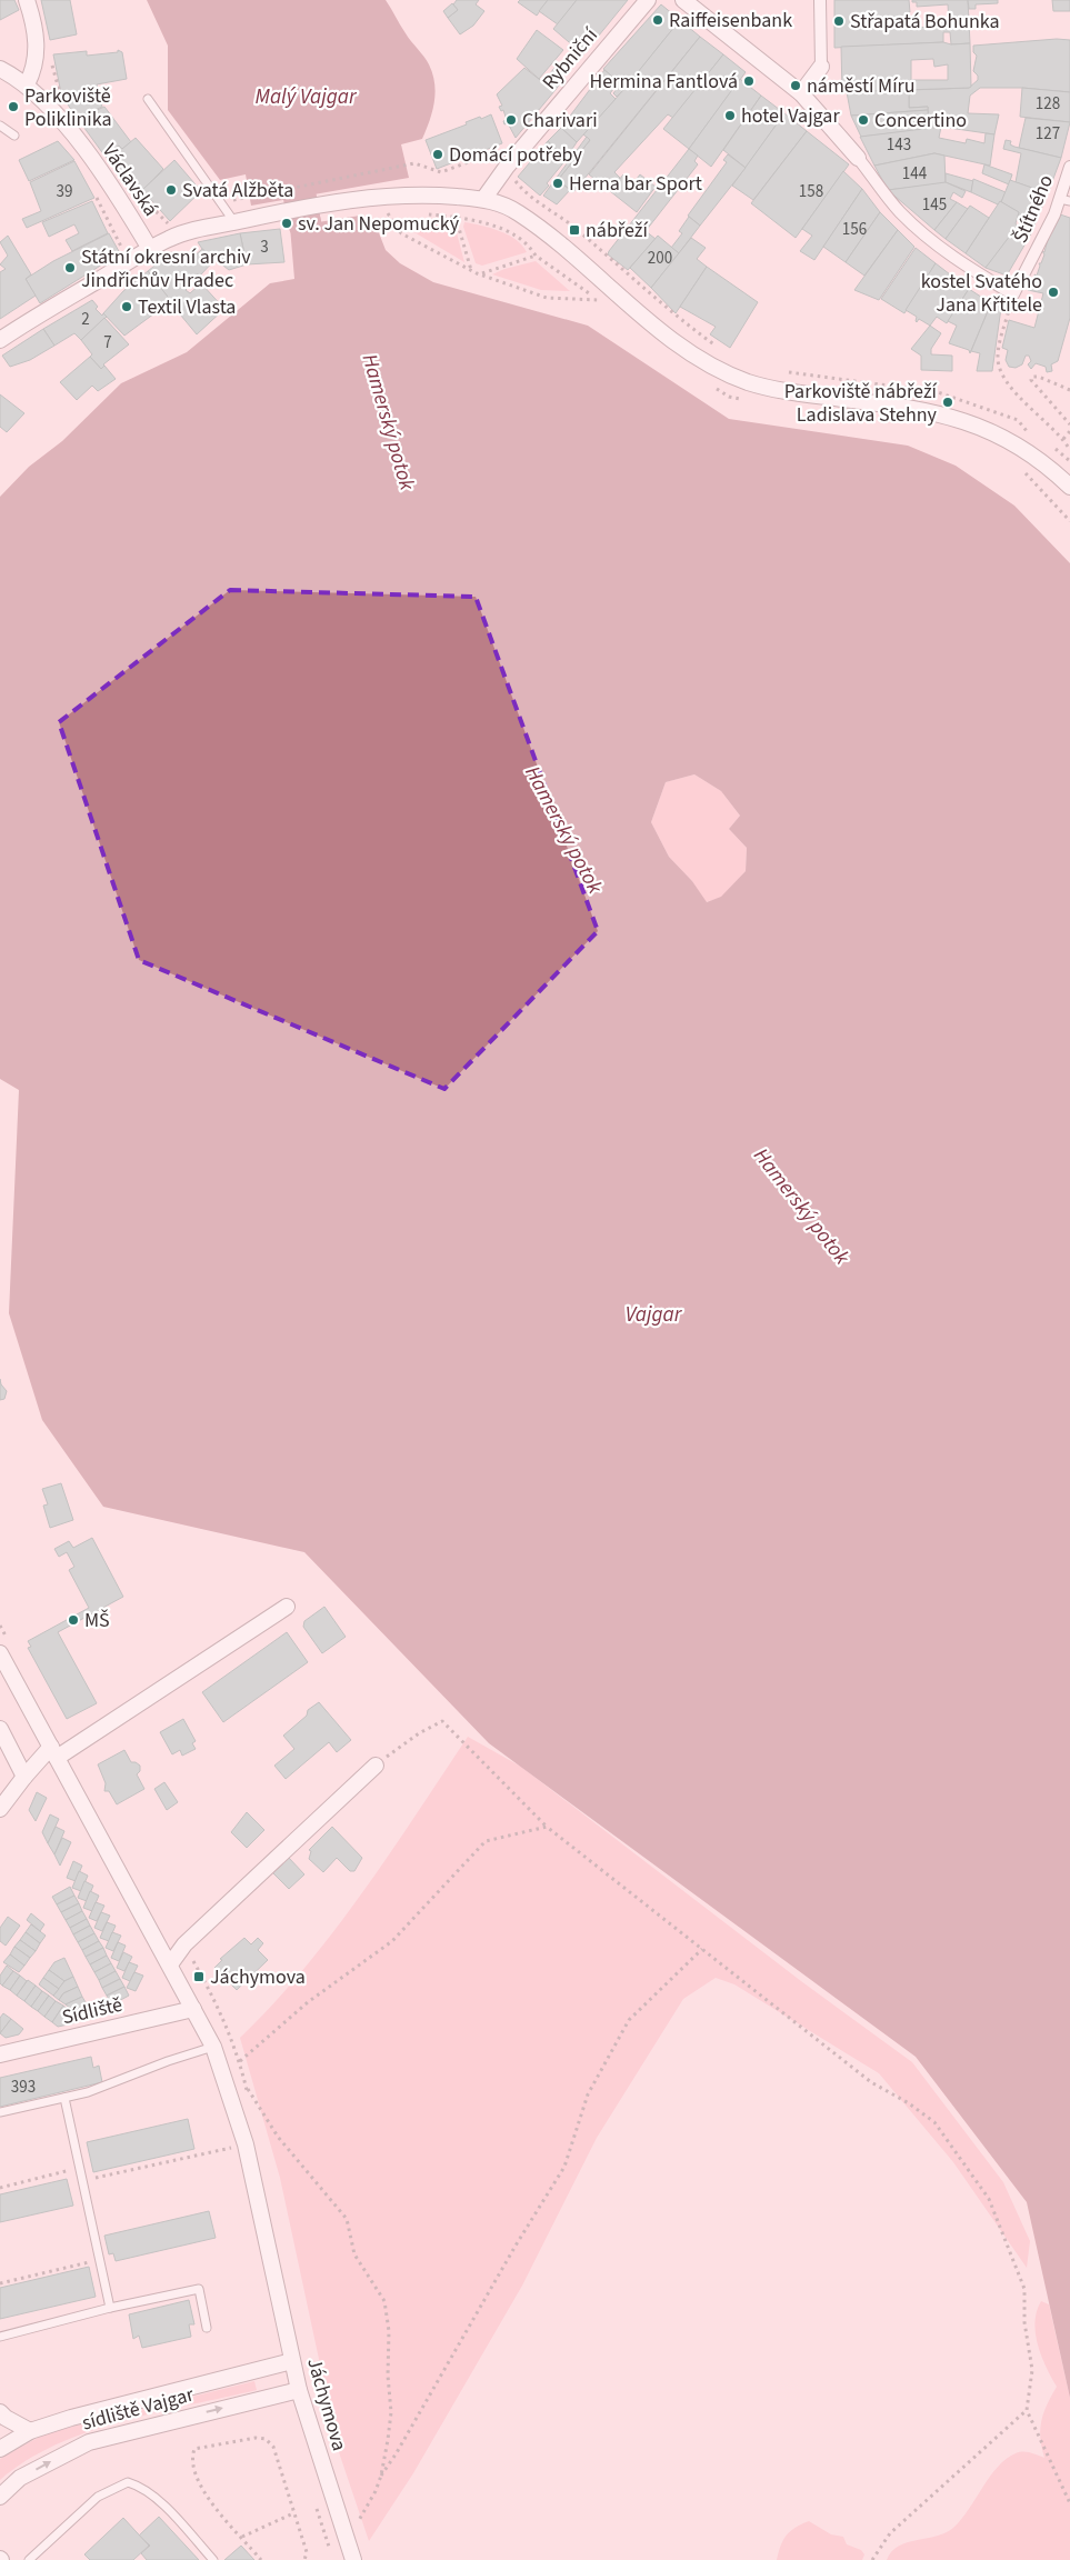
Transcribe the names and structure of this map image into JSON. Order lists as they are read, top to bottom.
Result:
{
  "streets": {
    "street": [
      "Rybniční",
      "Václavská",
      "Štítného",
      "Sídliště",
      "Jáchymova",
      "sídliště Vajgar"
    ]
  },
  "crossings": [
    ["Sídliště", "Jáchymova"],
    ["Jáchymova", "sídliště Vajgar"]
  ],
  "water": ["Malý Vajgar", "Hamerský potok", "Vajgar"],
  "places": {
    "other": [
      "Raiffeisenbank",
      "Střapatá Bohunka",
      "Hermina Fantlová",
      "náměstí Míru",
      "Parkoviště Poliklinika",
      "hotel Vajgar",
      "Charivari",
      "Concertino",
      "Domácí potřeby",
      "Herna bar Sport",
      "Svatá Alžběta",
      "sv. Jan Nepomucký",
      "Státní okresní archiv Jindřichův Hradec",
      "kostel Svatého Jana Křtitele",
      "Textil Vlasta",
      "Parkoviště nábřeží Ladislava Stehny",
      "MŠ"
    ],
    "transit": ["nábřeží", "Jáchymova"]
  },
  "house_numbers": [
    "128",
    "127",
    "143",
    "144",
    "39",
    "158",
    "145",
    "156",
    "3",
    "200",
    "2",
    "7",
    "393"
  ]
}
